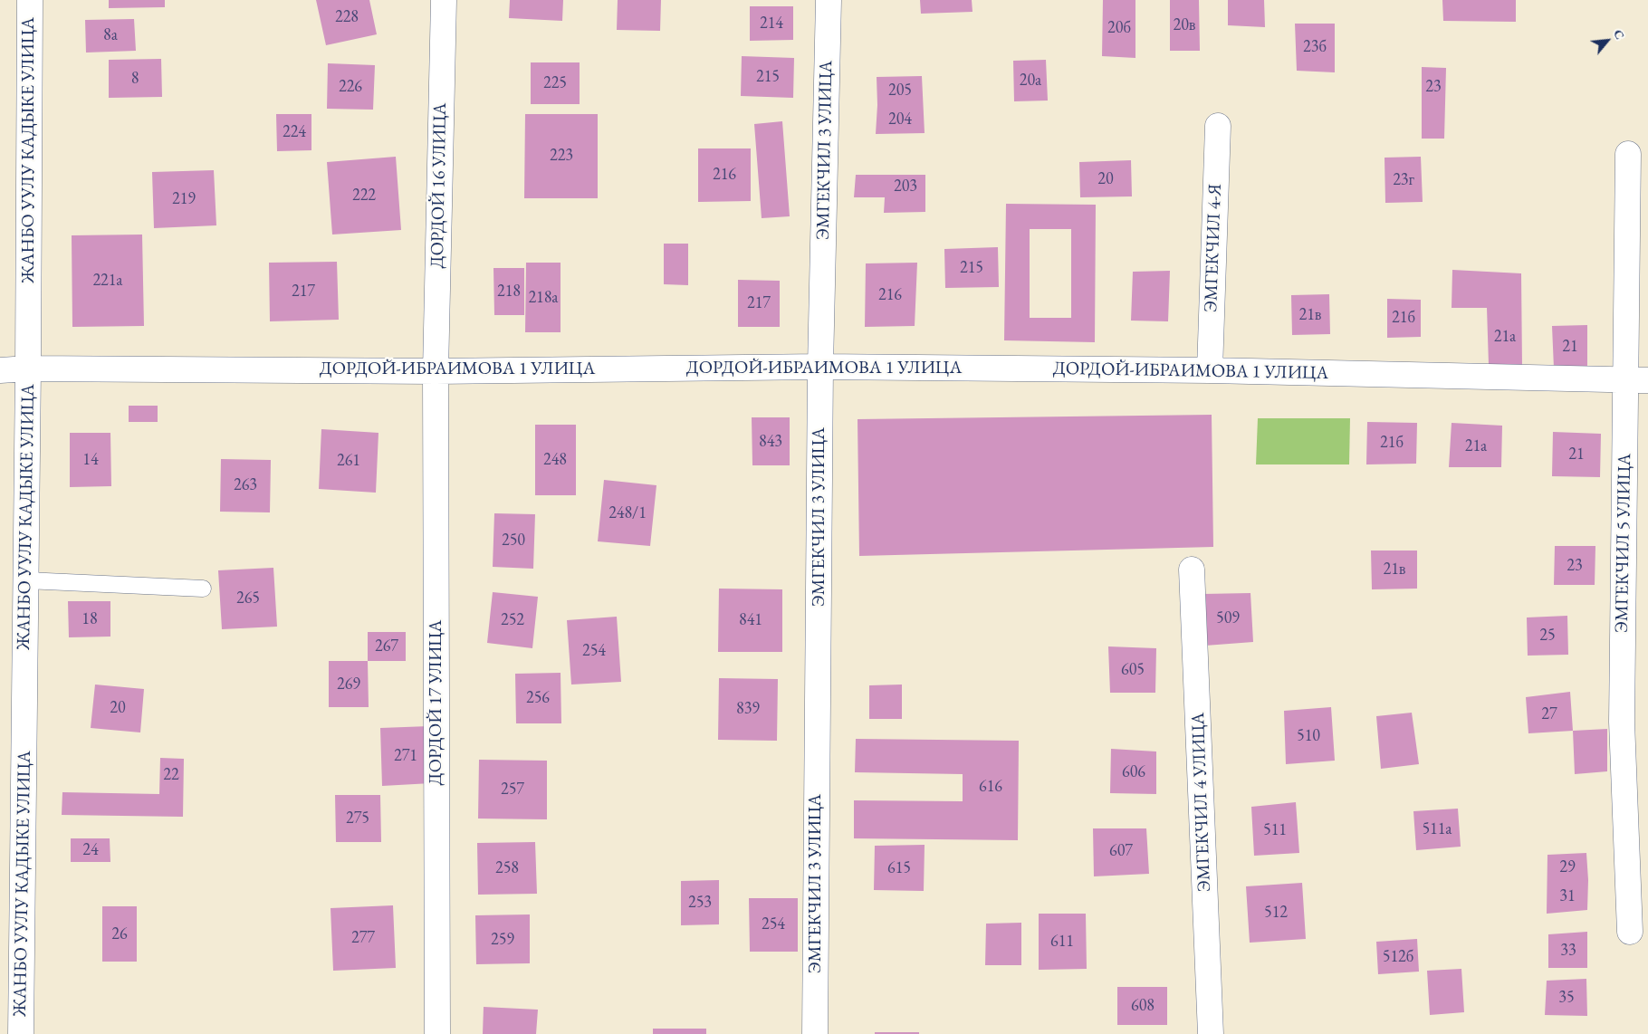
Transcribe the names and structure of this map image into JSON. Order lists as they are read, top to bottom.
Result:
{
  "streets": {
    "street": [
      "ЖАНБО УУЛУ КАДЫКЕ УЛИЦА",
      "ЭМГЕКЧИЛ 3 УЛИЦА",
      "ДОРДОЙ 16 УЛИЦА",
      "ЭМГЕКЧИЛ 4-Я",
      "ДОРДОЙ-ИБРАИМОВА 1 УЛИЦА",
      "ЭМГЕКЧИЛ 5 УЛИЦА",
      "ДОРДОЙ 17 УЛИЦА",
      "ЭМГЕКЧИЛ 4 УЛИЦА"
    ]
  },
  "crossings": [
    ["ЖАНБО УУЛУ КАДЫКЕ УЛИЦА", "ДОРДОЙ-ИБРАИМОВА 1 УЛИЦА"],
    ["ЭМГЕКЧИЛ 3 УЛИЦА", "ДОРДОЙ-ИБРАИМОВА 1 УЛИЦА"],
    ["ДОРДОЙ 16 УЛИЦА", "ДОРДОЙ-ИБРАИМОВА 1 УЛИЦА"],
    ["ДОРДОЙ 16 УЛИЦА", "ДОРДОЙ 17 УЛИЦА"],
    ["ЭМГЕКЧИЛ 4-Я", "ДОРДОЙ-ИБРАИМОВА 1 УЛИЦА"],
    ["ДОРДОЙ-ИБРАИМОВА 1 УЛИЦА", "ЭМГЕКЧИЛ 5 УЛИЦА"],
    ["ДОРДОЙ-ИБРАИМОВА 1 УЛИЦА", "ДОРДОЙ 17 УЛИЦА"]
  ],
  "house_numbers": [
    "228",
    "214",
    "20в",
    "20б",
    "8а",
    "23б",
    "215",
    "8",
    "20а",
    "225",
    "226",
    "23",
    "205",
    "204",
    "224",
    "223",
    "216",
    "20",
    "23г",
    "203",
    "222",
    "219",
    "215",
    "221а",
    "217",
    "218",
    "216",
    "218а",
    "217",
    "21в",
    "21б",
    "21а",
    "21",
    "843",
    "21б",
    "21а",
    "21",
    "14",
    "248",
    "261",
    "263",
    "248/1",
    "250",
    "23",
    "21в",
    "265",
    "509",
    "18",
    "252",
    "841",
    "25",
    "267",
    "254",
    "605",
    "269",
    "256",
    "20",
    "839",
    "27",
    "510",
    "271",
    "606",
    "22",
    "616",
    "257",
    "275",
    "511а",
    "511",
    "24",
    "607",
    "29",
    "258",
    "615",
    "31",
    "253",
    "512",
    "254",
    "26",
    "277",
    "259",
    "611",
    "33",
    "512б",
    "35",
    "608"
  ],
  "north": "top right"
}
